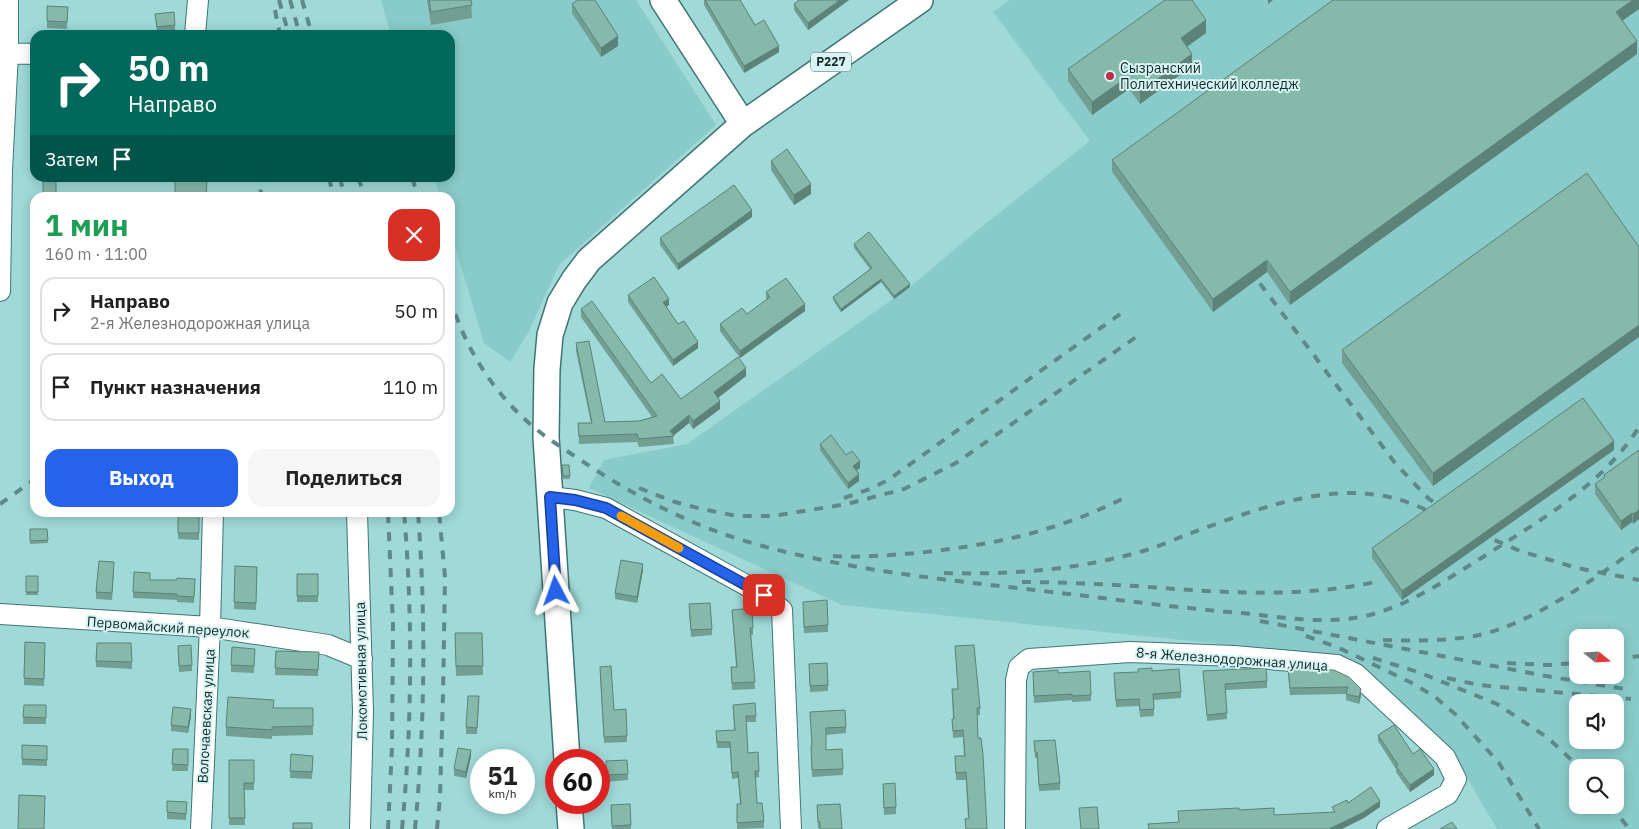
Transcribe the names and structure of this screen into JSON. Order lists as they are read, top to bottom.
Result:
{
  "streets": {
    "main road": ["Р227"],
    "street": [
      "Первомайский переулок",
      "8-я Железнодорожная улица",
      "Локомотивная улица",
      "Волочаевская улица"
    ]
  },
  "crossings": [
    ["Первомайский переулок", "Локомотивная улица"],
    ["Первомайский переулок", "Волочаевская улица"]
  ],
  "places": ["Сызранский Политехнический колледж"],
  "north": "right",
  "page": {
    "turn": ["50 m", "Направо"],
    "then": "Затем",
    "heading": ["1 мин", "160 m · 11:00"],
    "list": [
      {
        "name": "Направо",
        "note": "2-я Железнодорожная улица",
        "value": "50 m"
      },
      {
        "name": "Пункт назначения",
        "value": "110 m"
      }
    ],
    "buttons": ["Выход", "Поделиться"],
    "speed": "51 km/h",
    "limit": "60"
  }
}
